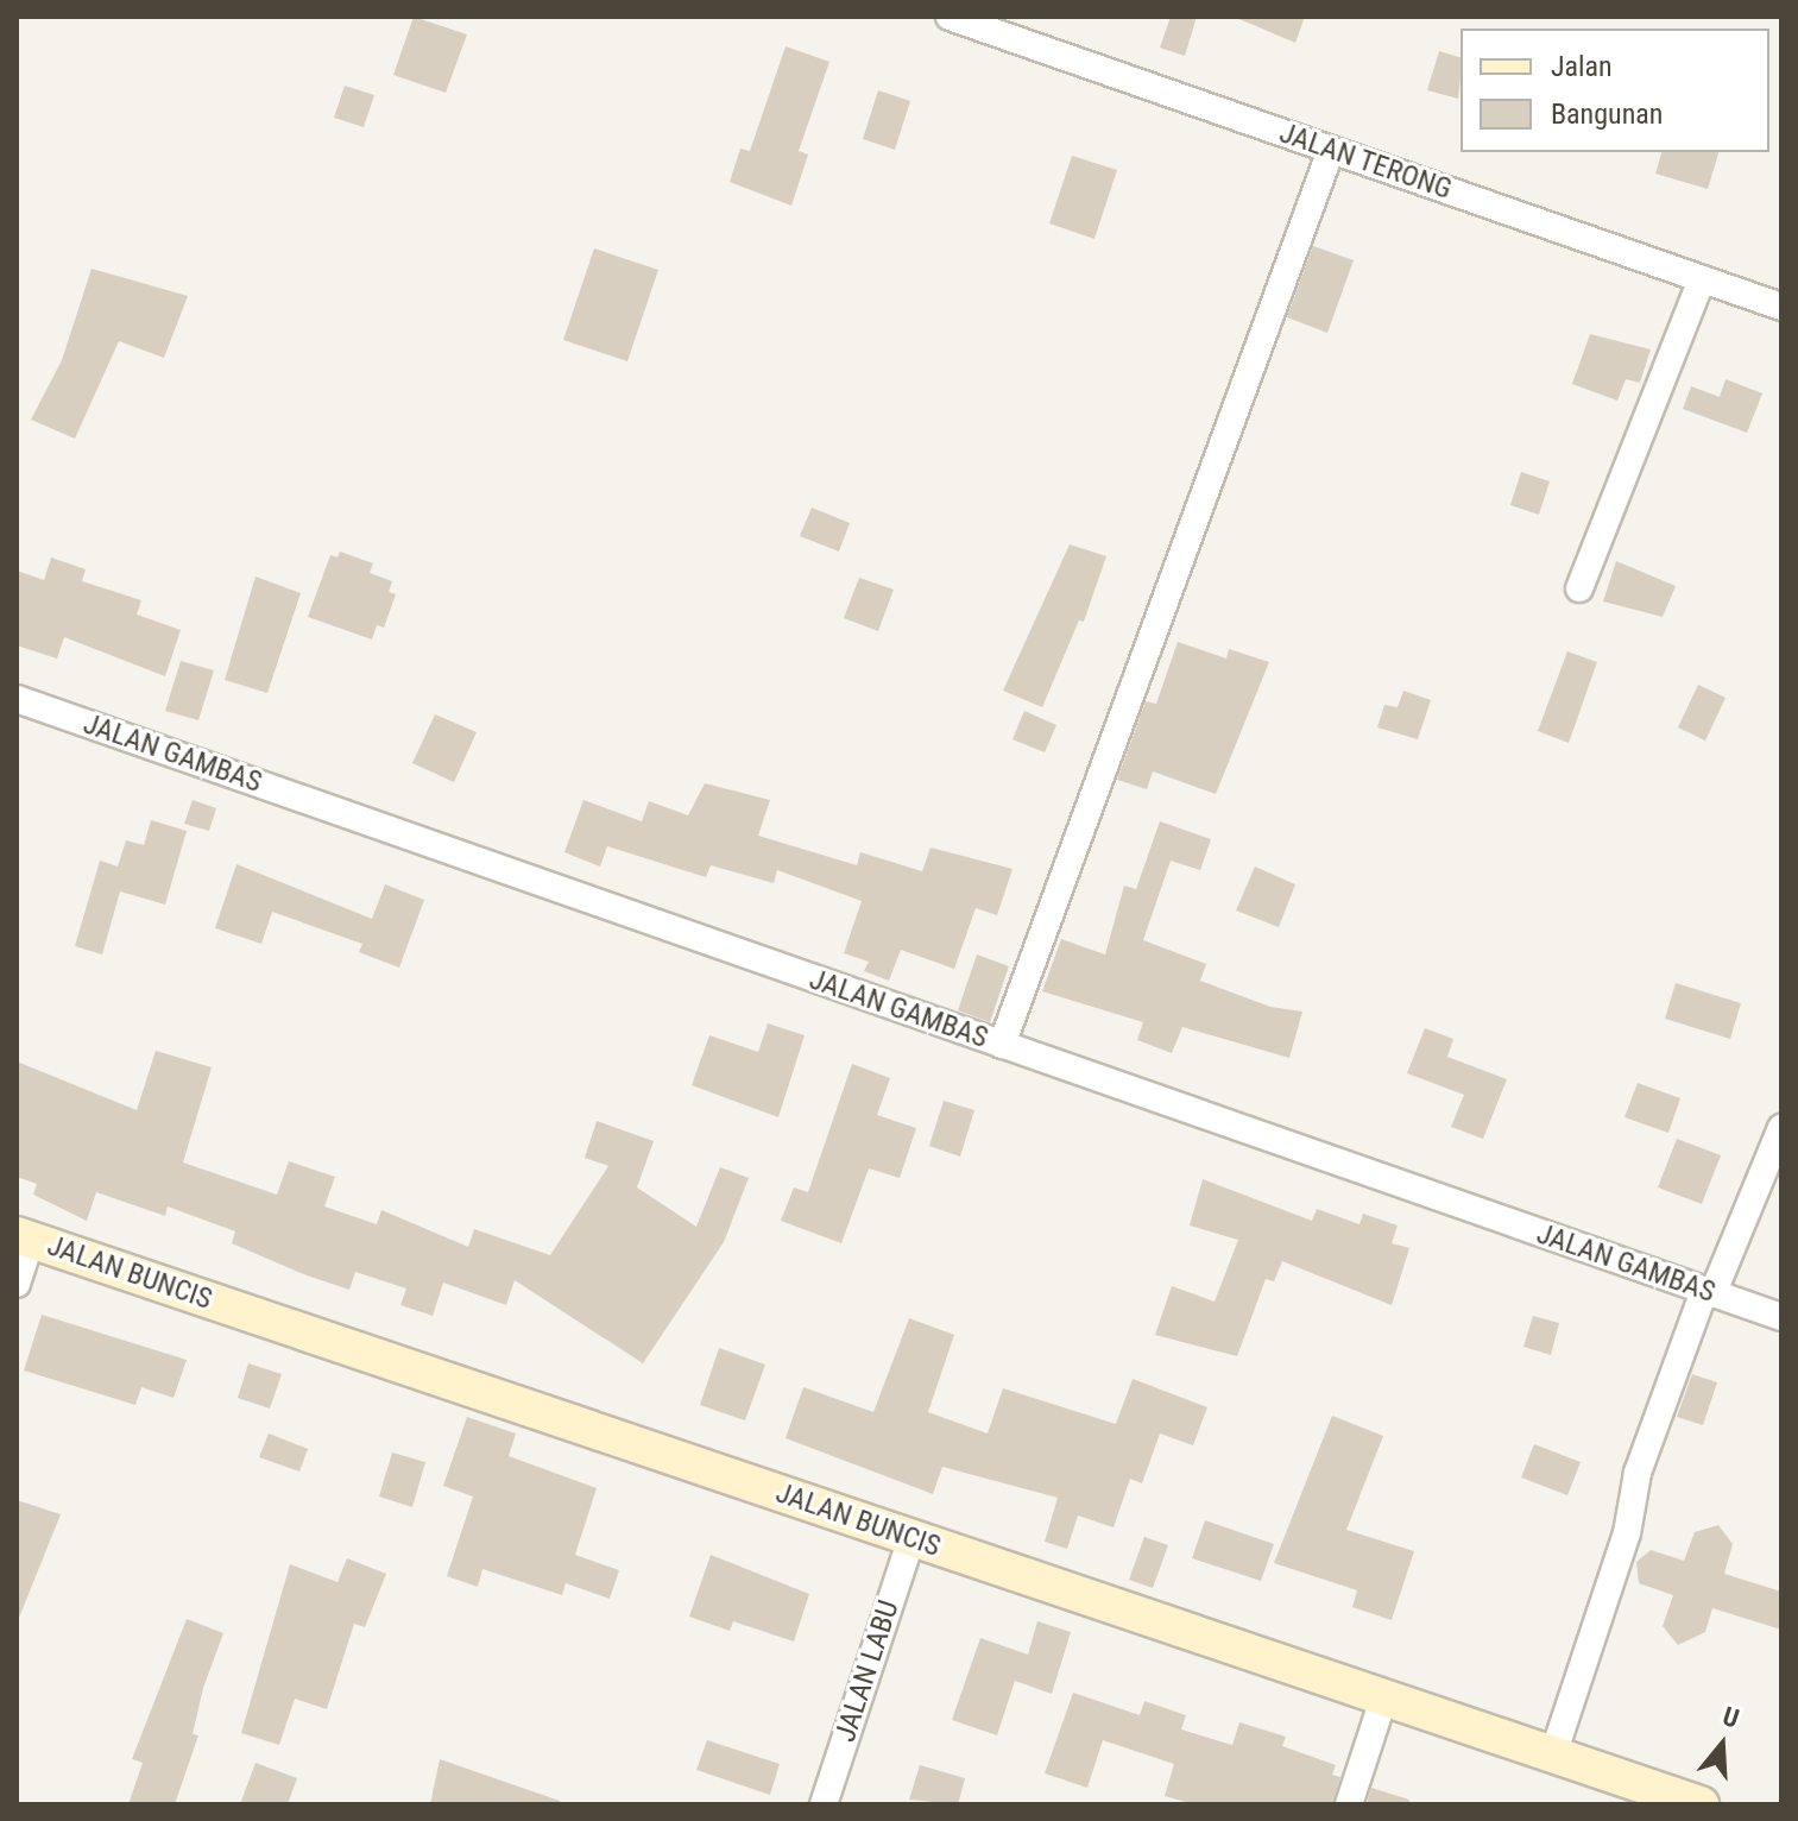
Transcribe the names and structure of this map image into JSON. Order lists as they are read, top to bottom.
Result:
{
  "streets": {
    "street": [
      "JALAN TERONG",
      "JALAN GAMBAS",
      "JALAN BUNCIS",
      "JALAN LABU"
    ]
  },
  "crossings": [
    ["JALAN BUNCIS", "JALAN LABU"]
  ],
  "legend": ["Jalan", "Bangunan"],
  "north": "top"
}
